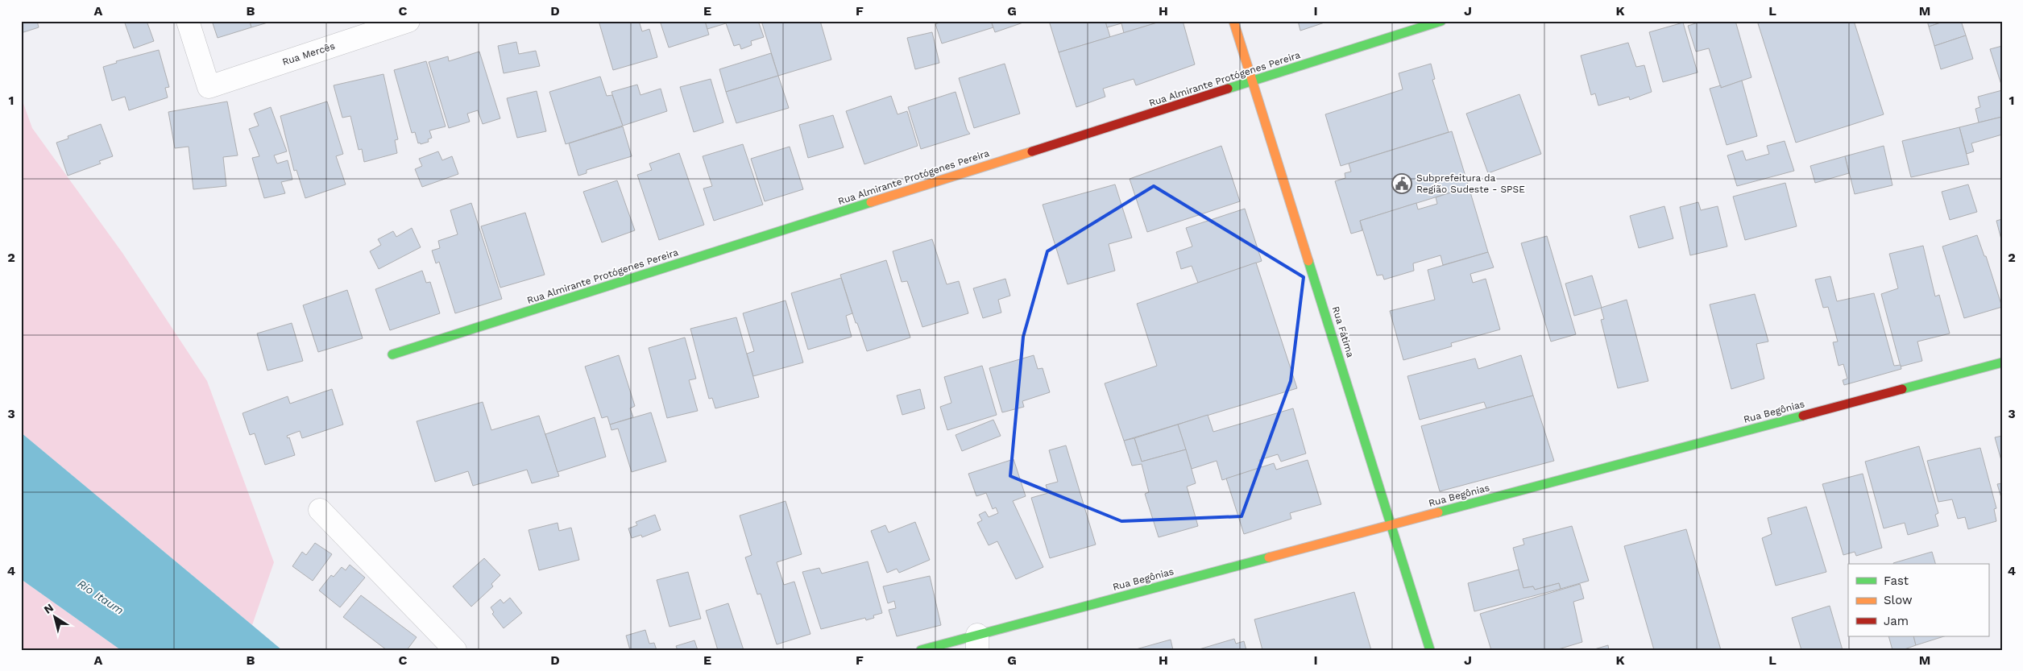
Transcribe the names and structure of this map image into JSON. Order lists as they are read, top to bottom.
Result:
{
  "streets": {
    "street": [
      "Rua Mercês",
      "Rua Almirante Protógenes Pereira",
      "Rua Fátima",
      "Rua Begônias"
    ]
  },
  "crossings": [
    ["Rua Almirante Protógenes Pereira", "Rua Fátima"],
    ["Rua Fátima", "Rua Begônias"]
  ],
  "water": ["Rio Itaum"],
  "places": {
    "public building": ["Subprefeitura da Região Sudeste - SPSE"]
  },
  "legend": ["Fast", "Slow", "Jam"],
  "north": "top left",
  "grid": {
    "columns": [
      "A",
      "B",
      "C",
      "D",
      "E",
      "F",
      "G",
      "H",
      "I",
      "J",
      "K",
      "L",
      "M"
    ],
    "rows": [
      "1",
      "2",
      "3",
      "4"
    ]
  }
}
